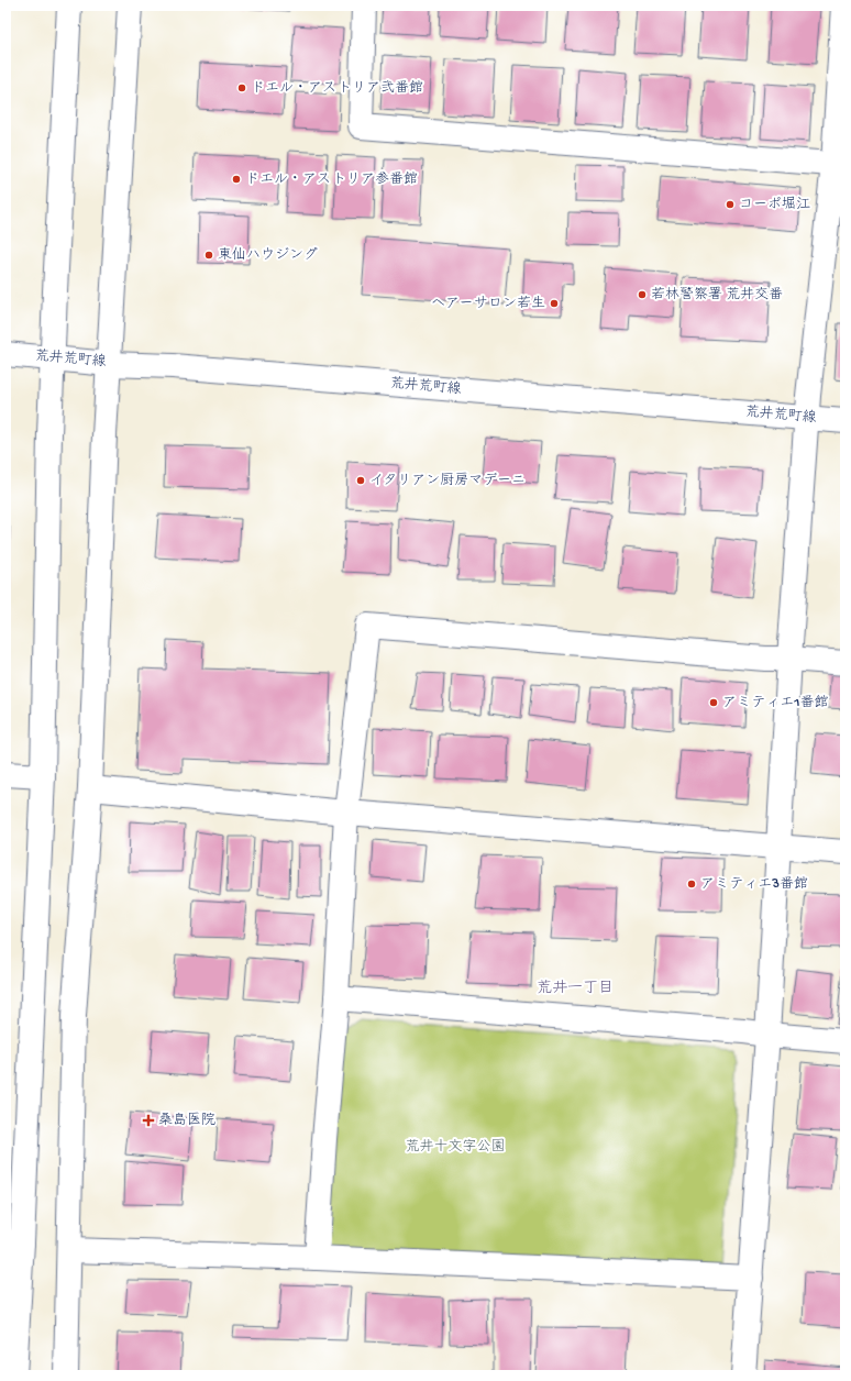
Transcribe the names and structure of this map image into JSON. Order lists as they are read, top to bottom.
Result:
{
  "streets": {
    "street": ["荒井荒町線"]
  },
  "districts": ["荒井一丁目"],
  "parks": ["荒井十文字公園"],
  "places": {
    "other": [
      "ドエル・アストリア弐番館",
      "ドエル・アストリア参番館",
      "コーポ堀江",
      "東仙ハウジング",
      "若林警察署 荒井交番",
      "ヘアーサロン若生",
      "イタリアン厨房マデーニ",
      "アミティエ1番館",
      "アミティエ3番館"
    ],
    "health": ["桑島医院"]
  }
}
